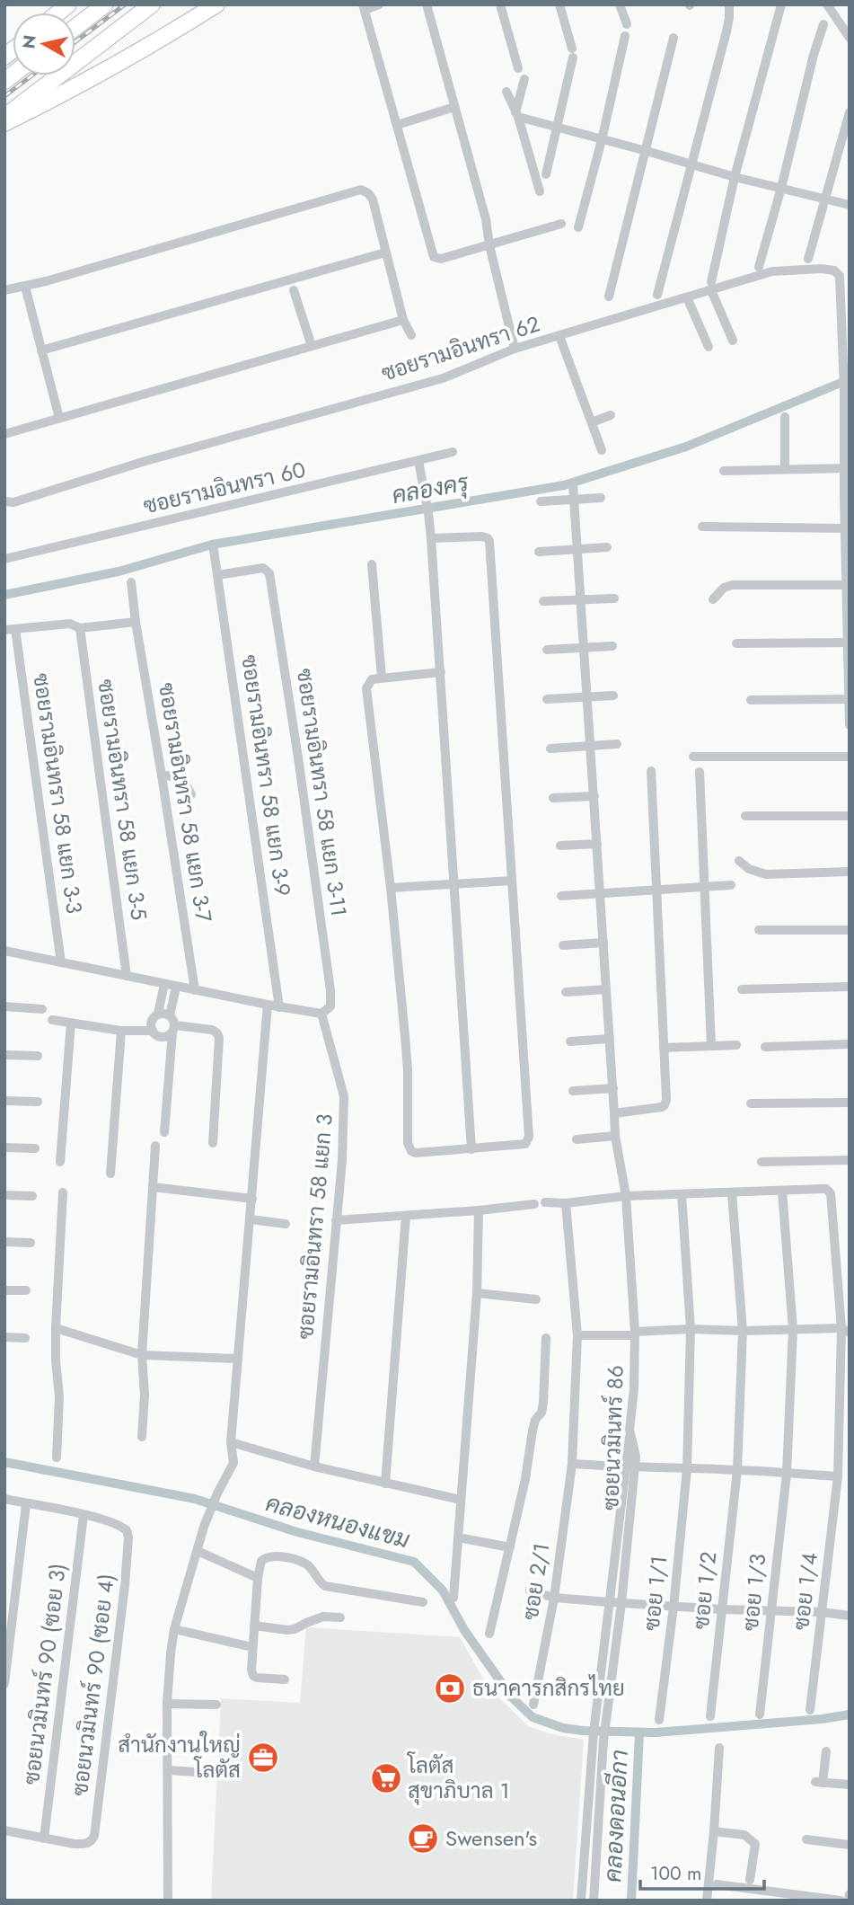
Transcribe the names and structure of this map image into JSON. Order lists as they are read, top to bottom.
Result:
{
  "streets": {
    "street": [
      "ซอยรามอินทรา 62",
      "ซอยรามอินทรา 60",
      "ซอยรามอินทรา 58 แยก 3-9",
      "ซอยรามอินทรา 58 แยก 3-11",
      "ซอยรามอินทรา 58 แยก 3-3",
      "ซอยรามอินทรา 58 แยก 3-5",
      "ซอยรามอินทรา 58 แยก 3-7",
      "ซอยรามอินทรา 58 แยก 3",
      "ซอยนวมินทร์ 86",
      "ซอย 2/1",
      "ซอย 1/2",
      "ซอย 1/4",
      "ซอย 1/3",
      "ซอย 1/1",
      "ซอยนวมินทร์ 90 (ซอย 3)",
      "ซอยนวมินทร์ 90 (ซอย 4)"
    ]
  },
  "crossings": [
    ["ซอยรามอินทรา 58 แยก 3-9", "ซอยรามอินทรา 58 แยก 3-11"],
    ["ซอยรามอินทรา 58 แยก 3-11", "ซอยรามอินทรา 58 แยก 3"],
    ["ซอย 1/4", "ซอย 1/3"],
    ["ซอยนวมินทร์ 90 (ซอย 3)", "ซอยนวมินทร์ 90 (ซอย 4)"]
  ],
  "water": ["คลองครุ", "คลองหนองแขม", "คลองดอนอีกา"],
  "places": {
    "bank": ["ธนาคารกสิกรไทย"],
    "office": ["สำนักงานใหญ่ โลตัส"],
    "supermarket": ["โลตัส สุขาภิบาล 1"],
    "cafe": ["Swensen's"]
  },
  "scale_bar": "100 m",
  "north": "left"
}
